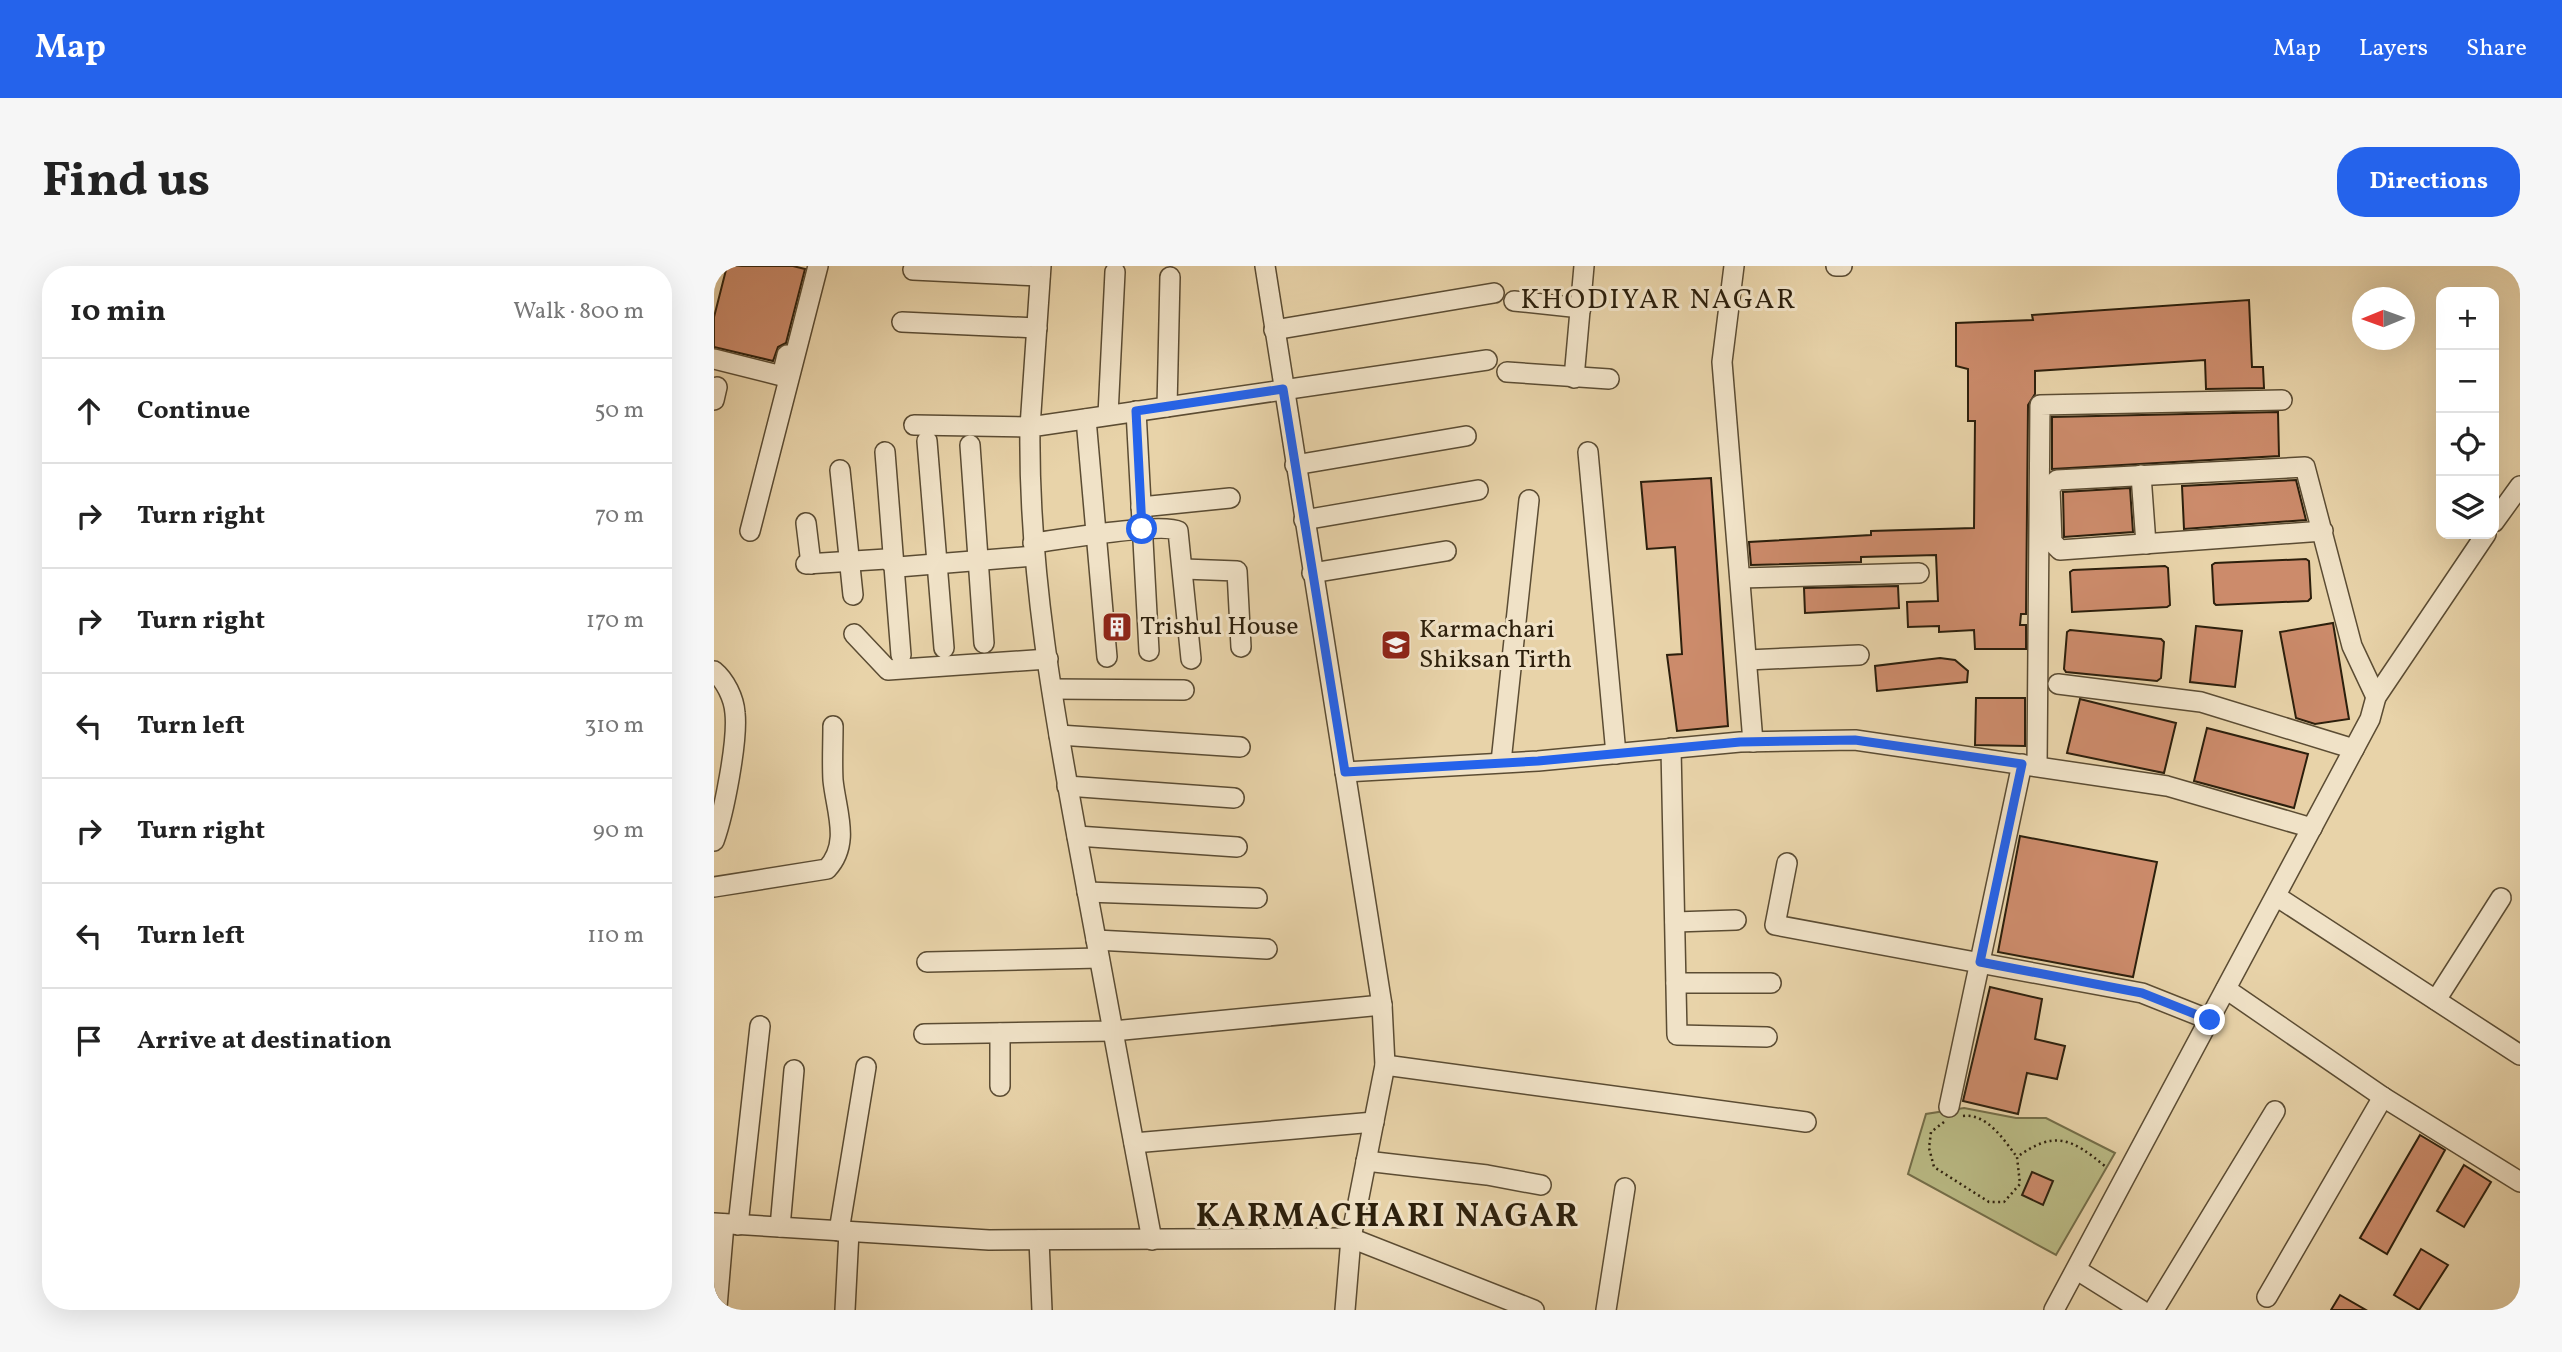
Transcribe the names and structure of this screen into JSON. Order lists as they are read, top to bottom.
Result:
{
  "districts": ["KHODIYAR NAGAR", "KARMACHARI NAGAR"],
  "places": {
    "building": ["Trishul House"],
    "school or university": ["Karmachari Shiksan Tirth"]
  },
  "north": "left",
  "page": {
    "header": "Map",
    "nav": ["Map", "Layers", "Share"],
    "buttons": "Directions",
    "title": "Find us",
    "heading": ["10 min", "Walk · 800 m"],
    "map_buttons": ["+", "−"],
    "list": [
      ["Continue", "50 m"],
      ["Turn right", "70 m"],
      ["Turn right", "170 m"],
      ["Turn left", "310 m"],
      ["Turn right", "90 m"],
      ["Turn left", "110 m"],
      "Arrive at destination"
    ]
  }
}
